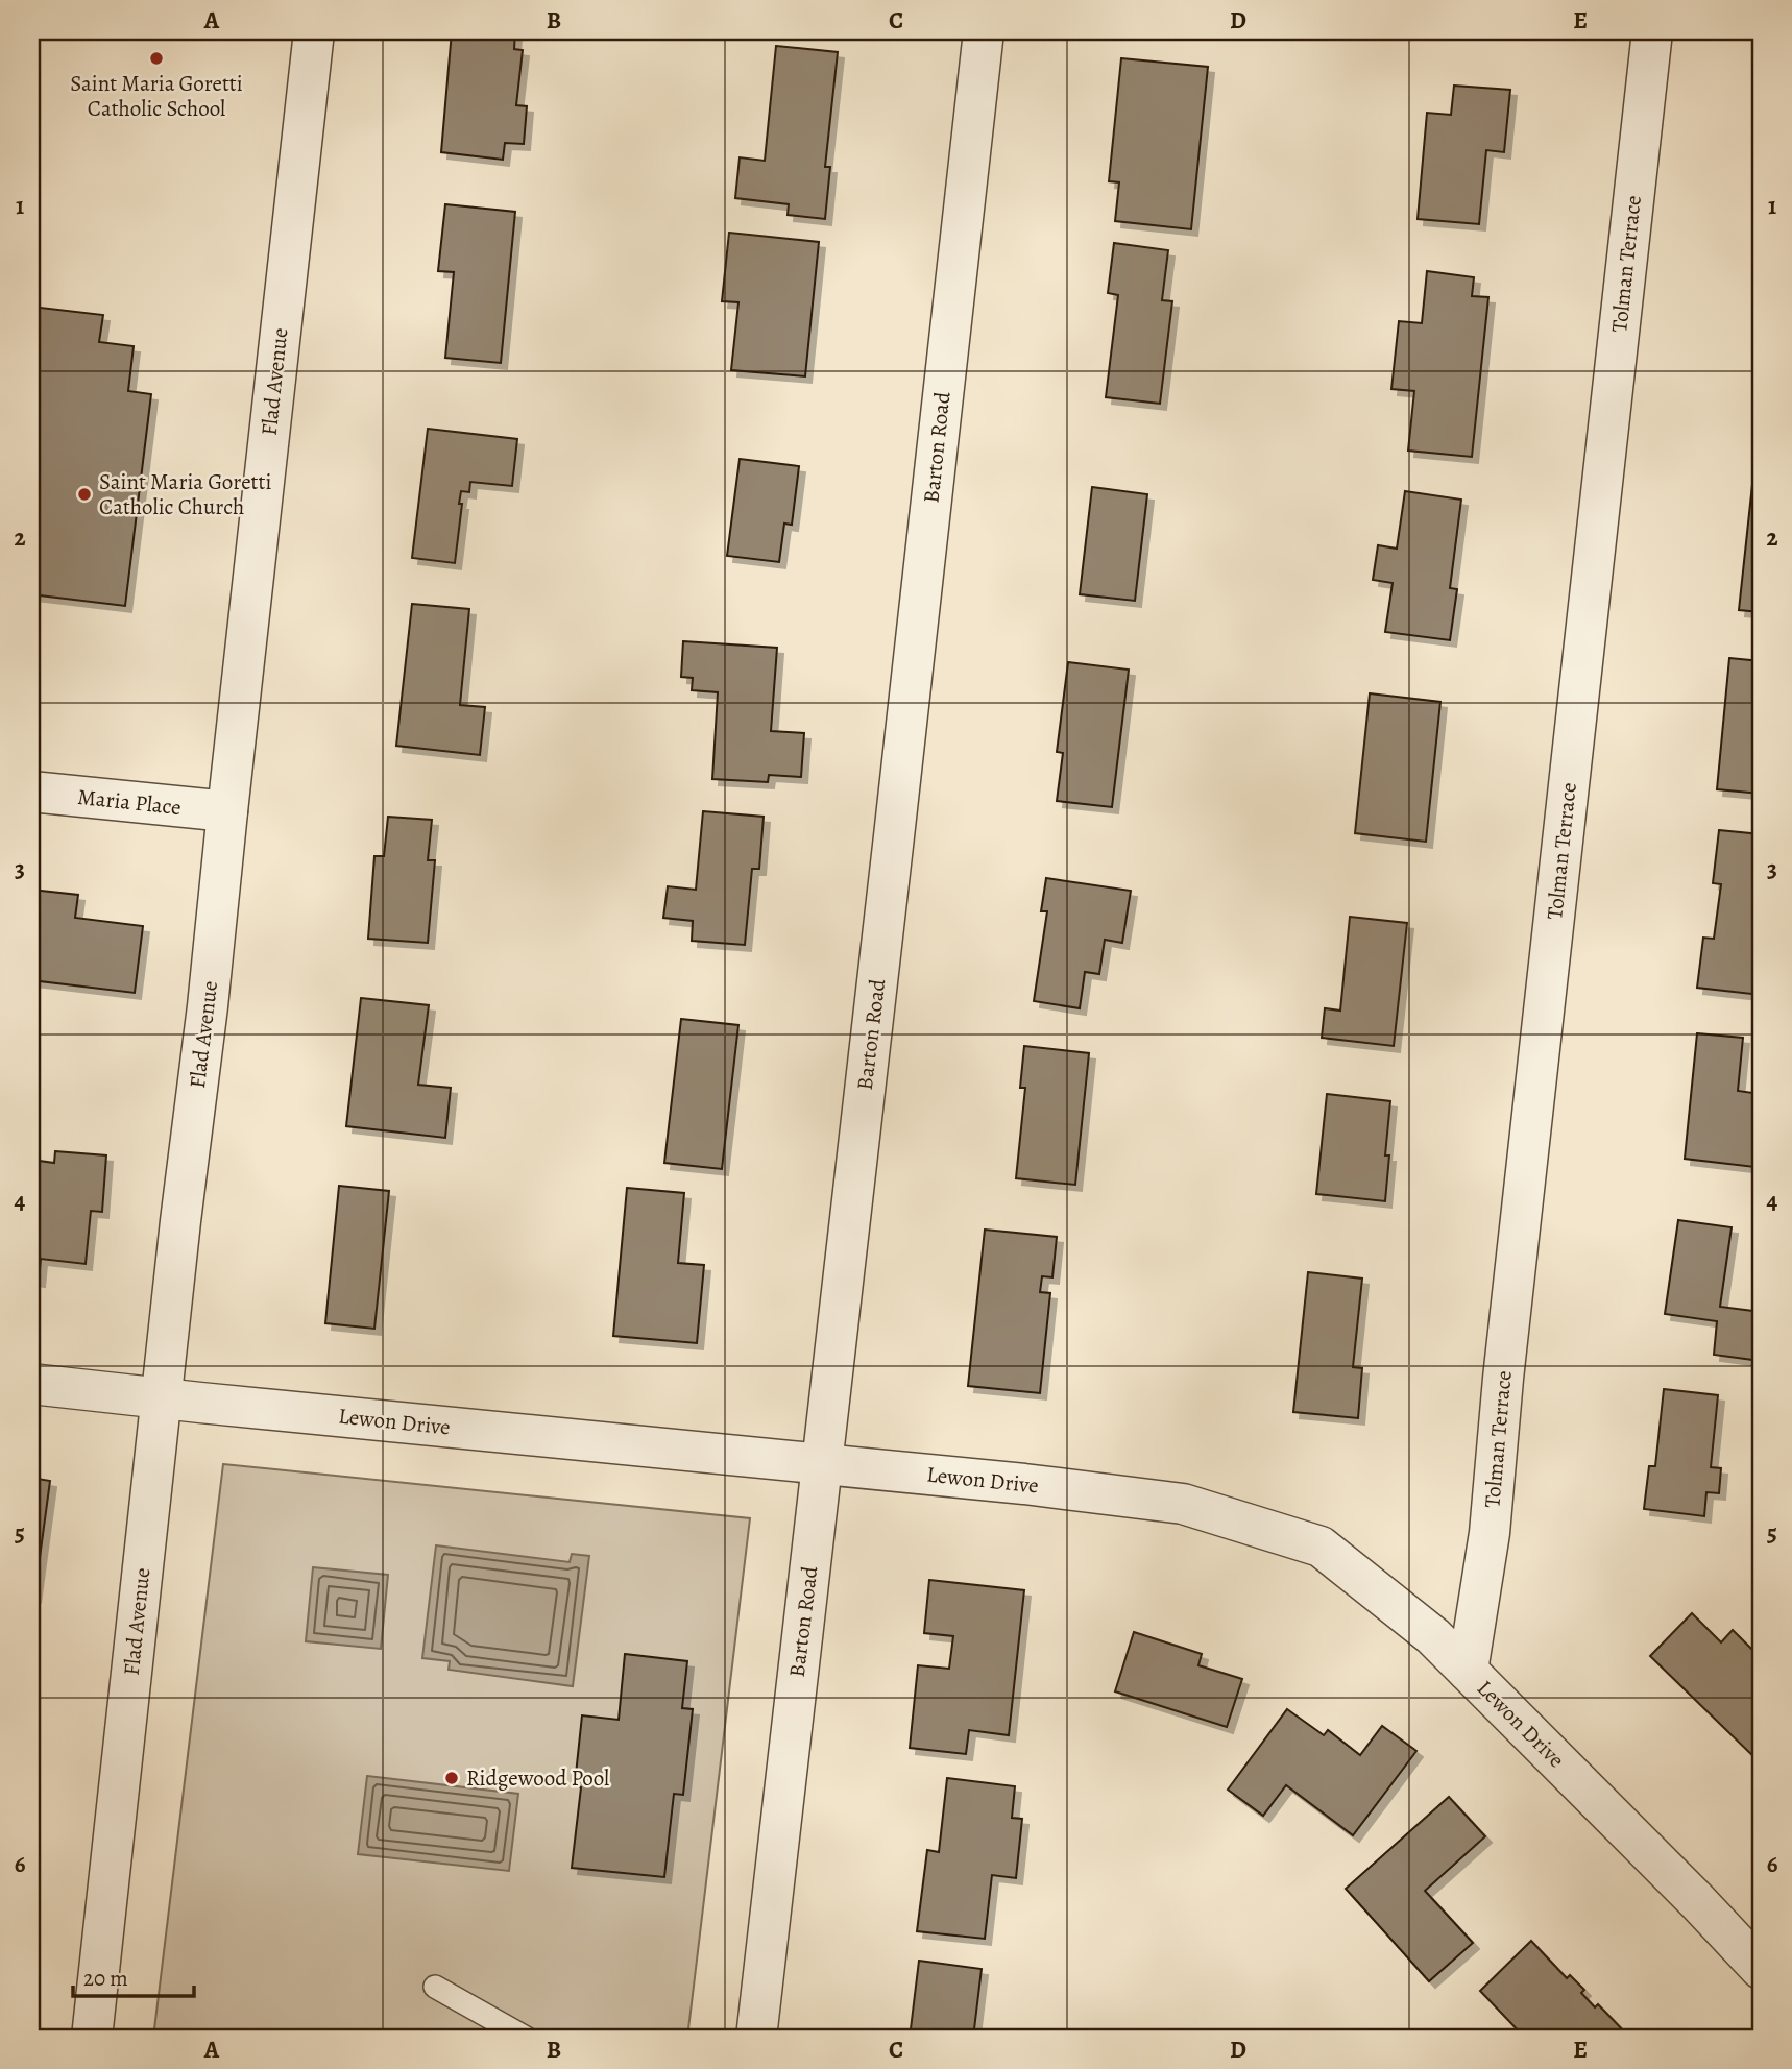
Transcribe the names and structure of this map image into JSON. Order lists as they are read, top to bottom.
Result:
{
  "streets": {
    "street": [
      "Tolman Terrace",
      "Flad Avenue",
      "Barton Road",
      "Maria Place",
      "Lewon Drive"
    ]
  },
  "crossings": [
    ["Tolman Terrace", "Lewon Drive"],
    ["Flad Avenue", "Maria Place"],
    ["Flad Avenue", "Lewon Drive"],
    ["Barton Road", "Lewon Drive"]
  ],
  "places": ["Saint Maria Goretti Catholic School", "Saint Maria Goretti Catholic Church", "Ridgewood Pool"],
  "scale_bar": "20 m",
  "grid": {
    "columns": [
      "A",
      "B",
      "C",
      "D",
      "E"
    ],
    "rows": [
      "1",
      "2",
      "3",
      "4",
      "5",
      "6"
    ]
  }
}
